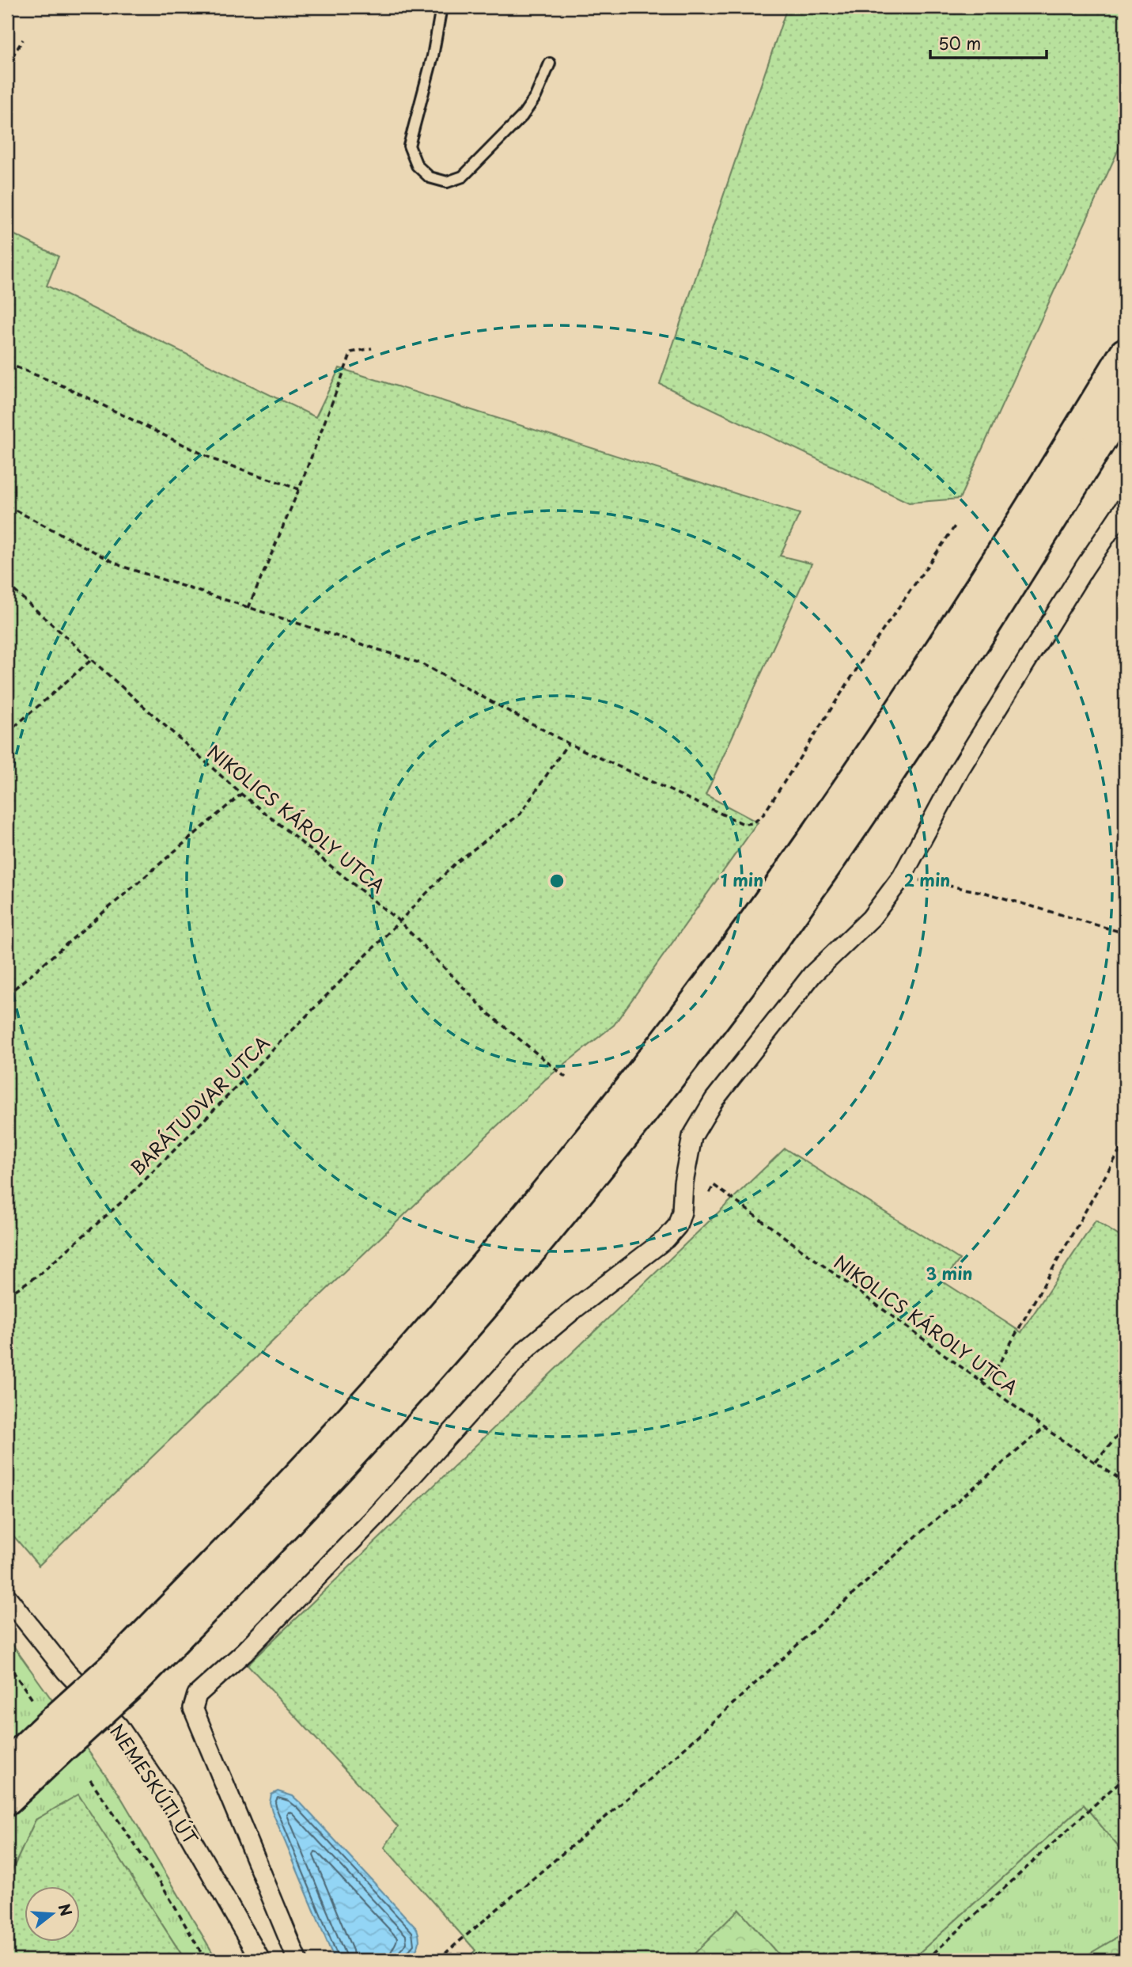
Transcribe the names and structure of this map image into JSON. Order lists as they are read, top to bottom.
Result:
{
  "streets": {
    "street": ["NEMESKÚTI ÚT"],
    "path": ["NIKOLICS KÁROLY UTCA", "BARÁTUDVAR UTCA"]
  },
  "crossings": [
    ["NIKOLICS KÁROLY UTCA", "BARÁTUDVAR UTCA"]
  ],
  "scale_bar": "50 m",
  "north": "right",
  "rings": ["1 min", "2 min", "3 min"]
}
